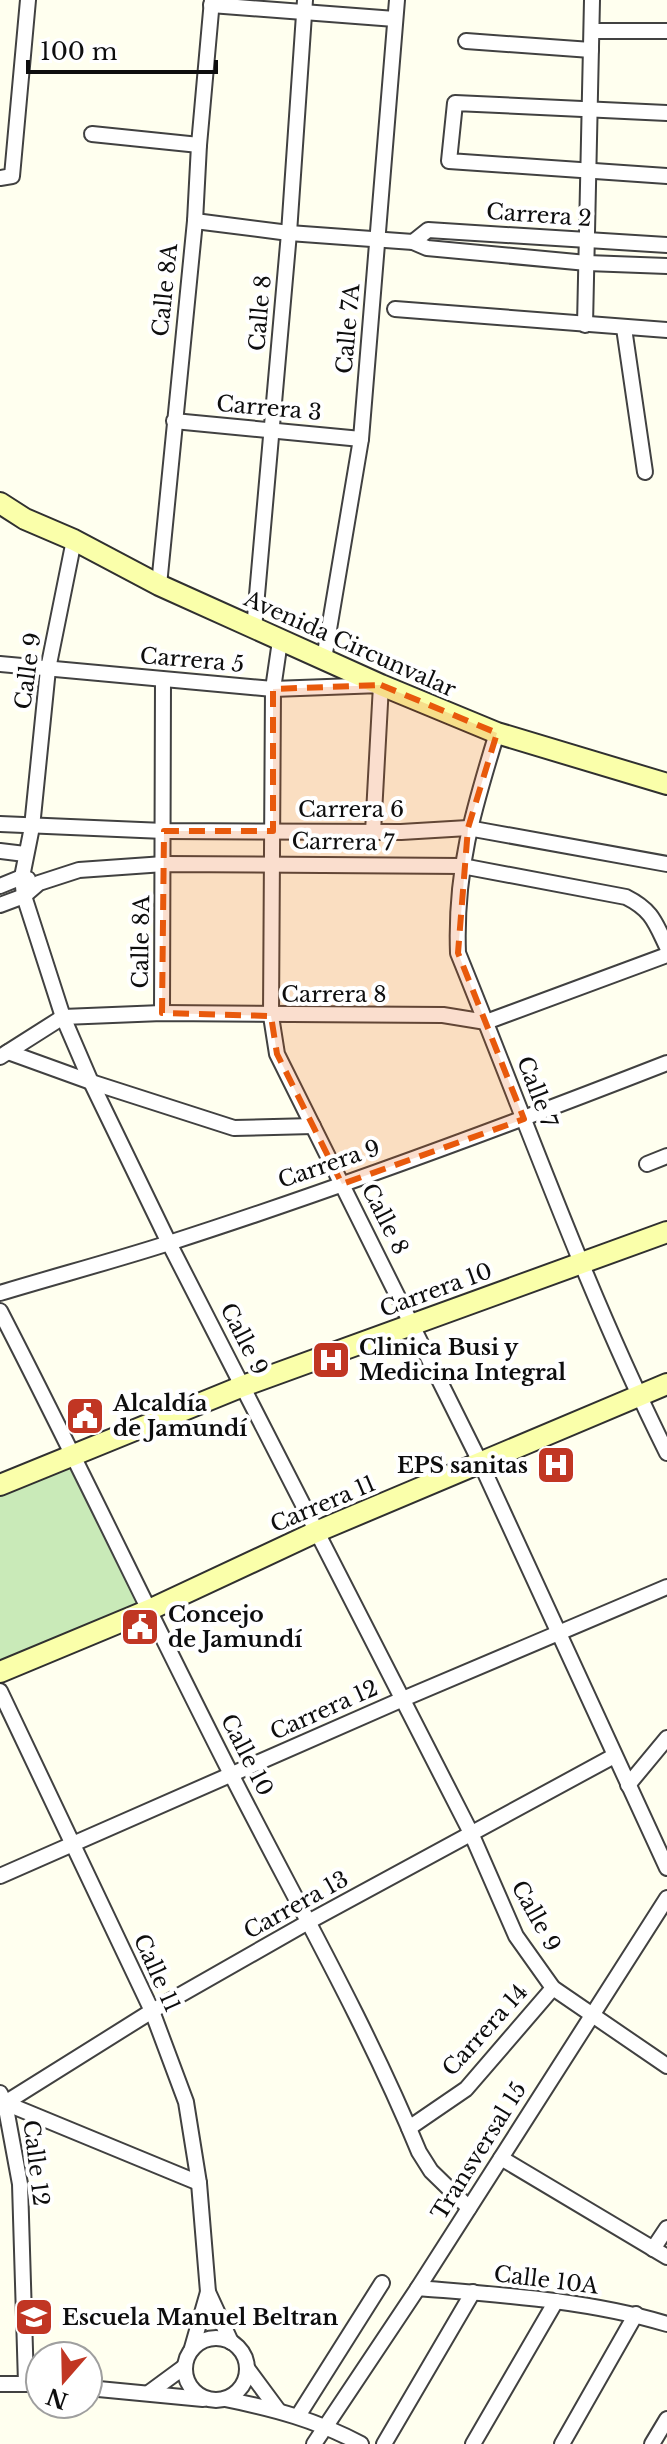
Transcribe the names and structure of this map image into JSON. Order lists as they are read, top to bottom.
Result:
{
  "streets": {
    "main road": ["Avenida Circunvalar", "Carrera 10", "Carrera 11"],
    "street": [
      "Carrera 2",
      "Calle 8A",
      "Calle 8",
      "Calle 7A",
      "Carrera 3",
      "Carrera 5",
      "Calle 9",
      "Carrera 6",
      "Carrera 7",
      "Carrera 8",
      "Calle 7",
      "Carrera 9",
      "Carrera 12",
      "Calle 10",
      "Carrera 13",
      "Calle 11",
      "Carrera 14",
      "Transversal 15",
      "Calle 12",
      "Calle 10A"
    ]
  },
  "crossings": [
    ["Carrera 2", "Calle 8A"],
    ["Carrera 2", "Calle 8"],
    ["Carrera 2", "Calle 7A"],
    ["Calle 8A", "Carrera 3"],
    ["Calle 8A", "Avenida Circunvalar"],
    ["Calle 8A", "Carrera 5"],
    ["Calle 8A", "Carrera 6"],
    ["Calle 8A", "Carrera 7"],
    ["Calle 8A", "Carrera 8"],
    ["Calle 8", "Carrera 3"],
    ["Calle 8", "Avenida Circunvalar"],
    ["Calle 8", "Carrera 5"],
    ["Calle 8", "Carrera 6"],
    ["Calle 8", "Carrera 7"],
    ["Calle 8", "Carrera 8"],
    ["Calle 8", "Carrera 9"],
    ["Calle 8", "Carrera 10"],
    ["Calle 8", "Carrera 11"],
    ["Calle 8", "Carrera 12"],
    ["Calle 8", "Carrera 13"],
    ["Calle 7A", "Carrera 3"],
    ["Calle 7A", "Avenida Circunvalar"],
    ["Avenida Circunvalar", "Carrera 5"],
    ["Avenida Circunvalar", "Calle 9"],
    ["Avenida Circunvalar", "Calle 7"],
    ["Carrera 5", "Calle 9"],
    ["Calle 9", "Carrera 6"],
    ["Calle 9", "Carrera 7"],
    ["Calle 9", "Carrera 8"],
    ["Calle 9", "Carrera 9"],
    ["Calle 9", "Carrera 10"],
    ["Calle 9", "Carrera 11"],
    ["Calle 9", "Carrera 12"],
    ["Calle 9", "Carrera 13"],
    ["Calle 9", "Carrera 14"],
    ["Calle 9", "Transversal 15"],
    ["Carrera 6", "Calle 7"],
    ["Carrera 7", "Calle 7"],
    ["Carrera 8", "Calle 7"],
    ["Calle 7", "Carrera 9"],
    ["Calle 7", "Carrera 10"],
    ["Calle 7", "Carrera 11"],
    ["Carrera 10", "Calle 10"],
    ["Carrera 11", "Calle 10"],
    ["Carrera 12", "Calle 10"],
    ["Carrera 12", "Calle 11"],
    ["Calle 10", "Carrera 13"],
    ["Calle 10", "Carrera 14"],
    ["Calle 10", "Transversal 15"],
    ["Carrera 13", "Calle 11"],
    ["Carrera 13", "Calle 12"],
    ["Transversal 15", "Calle 10A"]
  ],
  "places": {
    "hospital": ["Clinica Busi y Medicina Integral", "EPS sanitas"],
    "public building": ["Alcaldía de Jamundí", "Concejo de Jamundí"],
    "school or university": ["Escuela Manuel Beltran"]
  },
  "scale_bar": "100 m",
  "north": "bottom"
}
